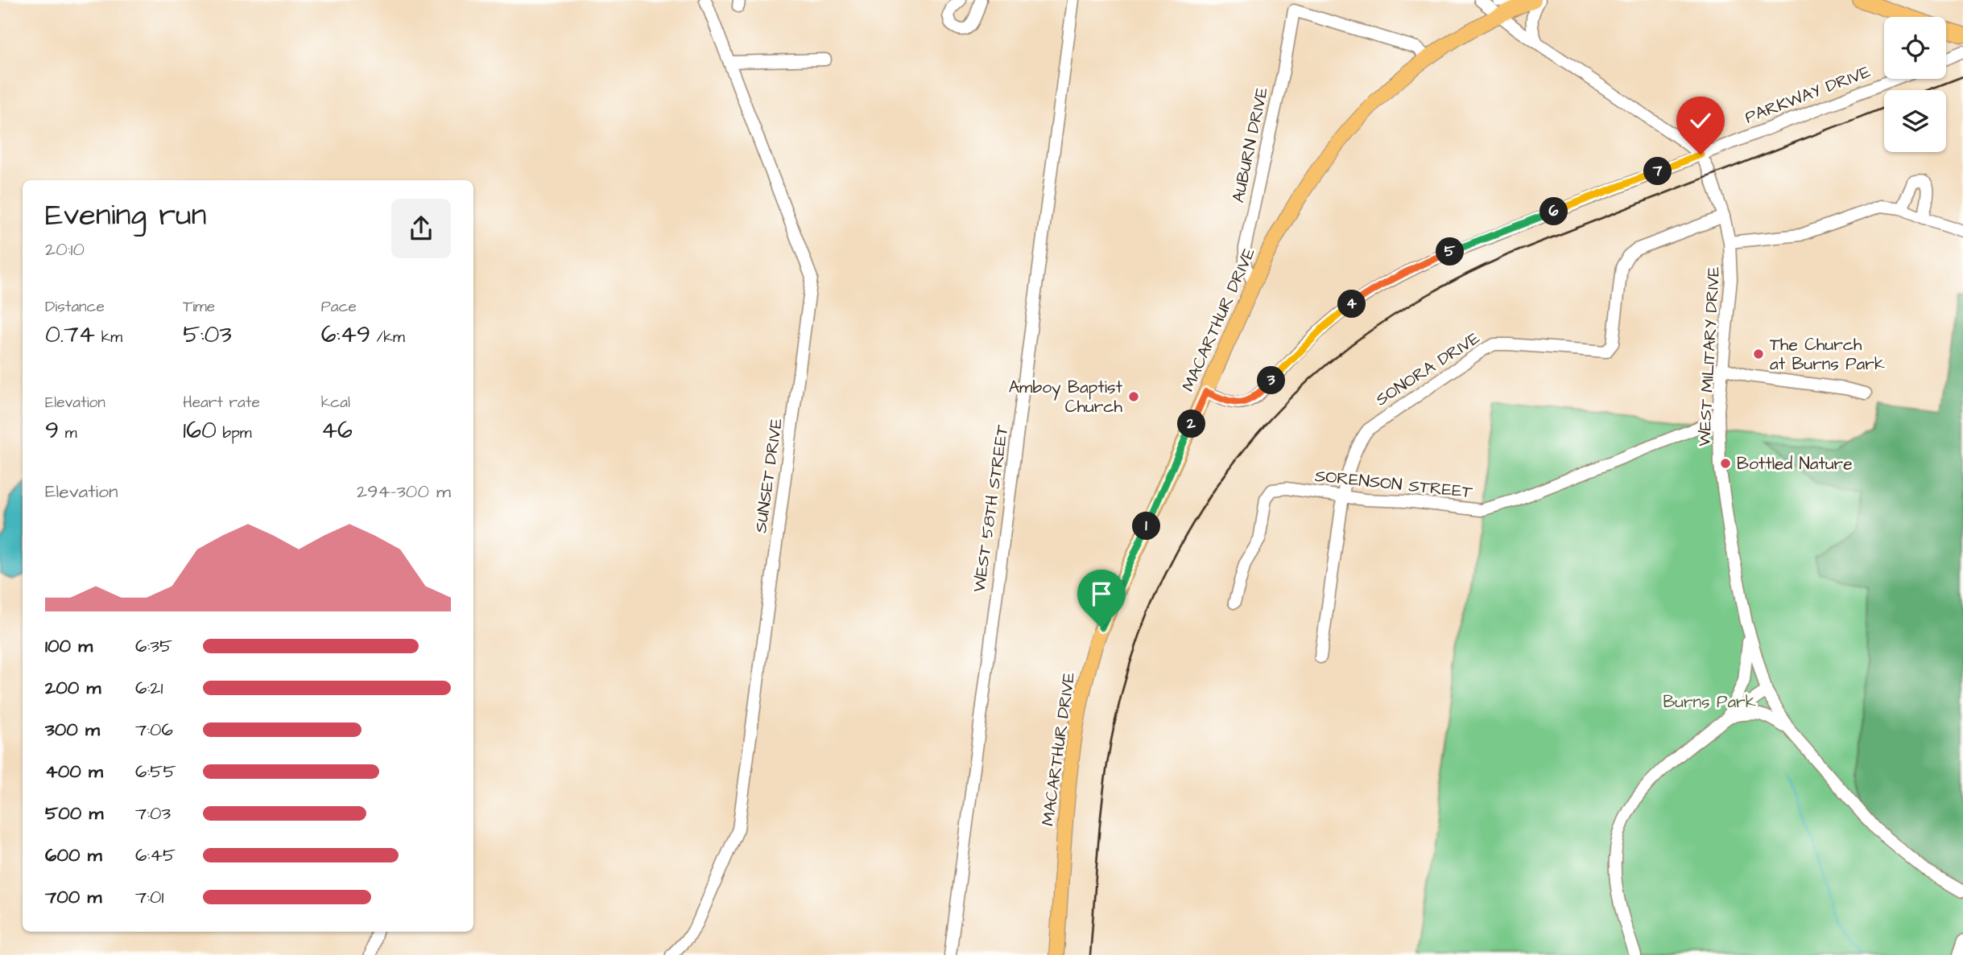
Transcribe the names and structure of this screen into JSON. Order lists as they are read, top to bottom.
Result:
{
  "streets": {
    "main road": ["MACARTHUR DRIVE"],
    "street": [
      "PARKWAY DRIVE",
      "AUBURN DRIVE",
      "WEST MILITARY DRIVE",
      "SONORA DRIVE",
      "SUNSET DRIVE",
      "SORENSON STREET",
      "WEST 58TH STREET"
    ]
  },
  "crossings": [
    ["PARKWAY DRIVE", "MACARTHUR DRIVE"],
    ["PARKWAY DRIVE", "WEST MILITARY DRIVE"],
    ["AUBURN DRIVE", "MACARTHUR DRIVE"],
    ["MACARTHUR DRIVE", "WEST MILITARY DRIVE"],
    ["WEST MILITARY DRIVE", "SONORA DRIVE"],
    ["WEST MILITARY DRIVE", "SORENSON STREET"],
    ["SONORA DRIVE", "SORENSON STREET"]
  ],
  "parks": ["Burns Park"],
  "places": ["The Church at Burns Park", "Amboy Baptist Church", "Bottled Nature"],
  "page": {
    "pins": [
      "7",
      "6",
      "5",
      "4",
      "3",
      "2",
      "1"
    ],
    "heading": ["Evening run", "20:10"],
    "stats": [
      ["Distance", "0.74 km"],
      ["Time", "5:03"],
      ["Pace", "6:49 /km"],
      ["Elevation", "9 m"],
      ["Heart rate", "160 bpm"],
      ["kcal", "46"]
    ],
    "chart": ["Elevation", "294–300 m"],
    "list": [
      {
        "name": "100 m",
        "note": "6:35"
      },
      {
        "name": "200 m",
        "note": "6:21"
      },
      {
        "name": "300 m",
        "note": "7:06"
      },
      {
        "name": "400 m",
        "note": "6:55"
      },
      {
        "name": "500 m",
        "note": "7:03"
      },
      {
        "name": "600 m",
        "note": "6:45"
      },
      {
        "name": "700 m",
        "note": "7:01"
      }
    ]
  }
}
